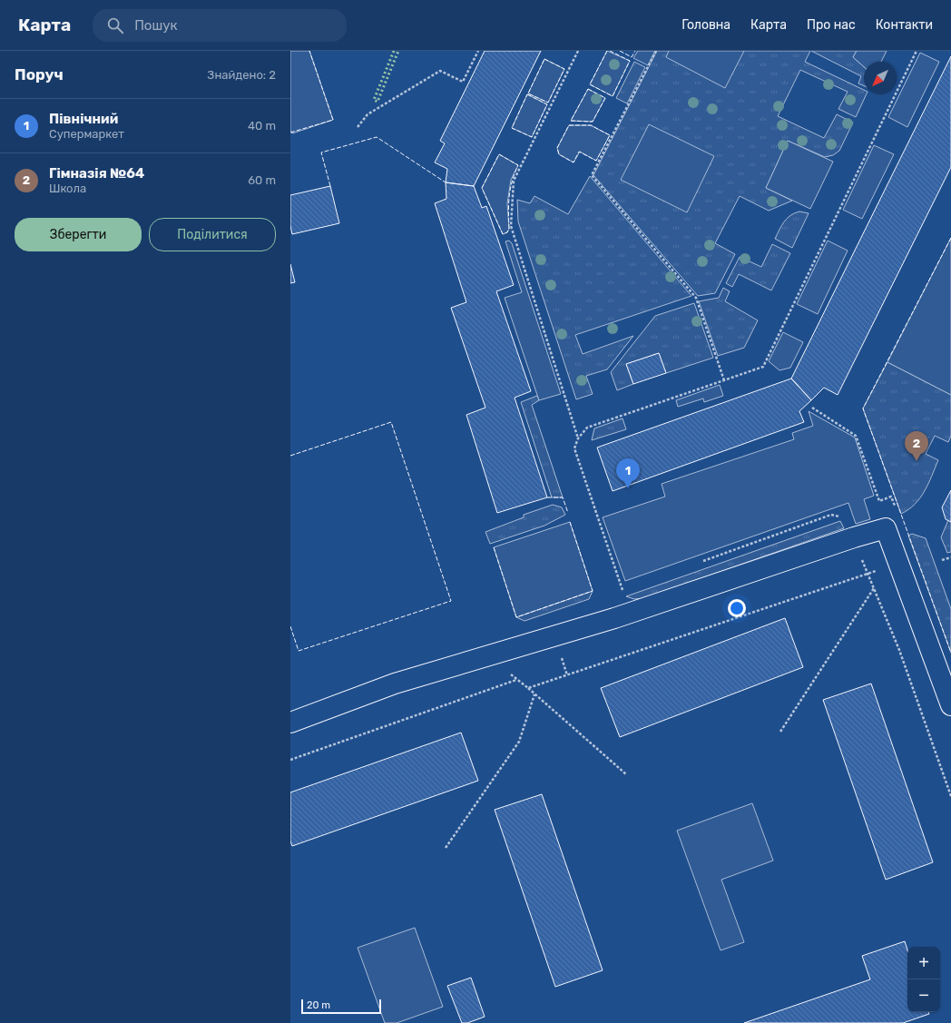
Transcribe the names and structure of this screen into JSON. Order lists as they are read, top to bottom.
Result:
{
  "scale_bar": "20 m",
  "north": "bottom left",
  "page": {
    "header": "Карта",
    "search": "Пошук",
    "nav": [
      "Головна",
      "Карта",
      "Про нас",
      "Контакти"
    ],
    "heading": ["Поруч", "Знайдено: 2"],
    "list": [
      {
        "mark": "1",
        "name": "Північний",
        "note": "Супермаркет",
        "value": "40 m"
      },
      {
        "mark": "2",
        "name": "Гімназія №64",
        "note": "Школа",
        "value": "60 m"
      }
    ],
    "buttons": ["Зберегти", "Поділитися"],
    "pins": ["2", "1"],
    "map_buttons": ["+", "−"],
    "scale": "20 m"
  }
}
